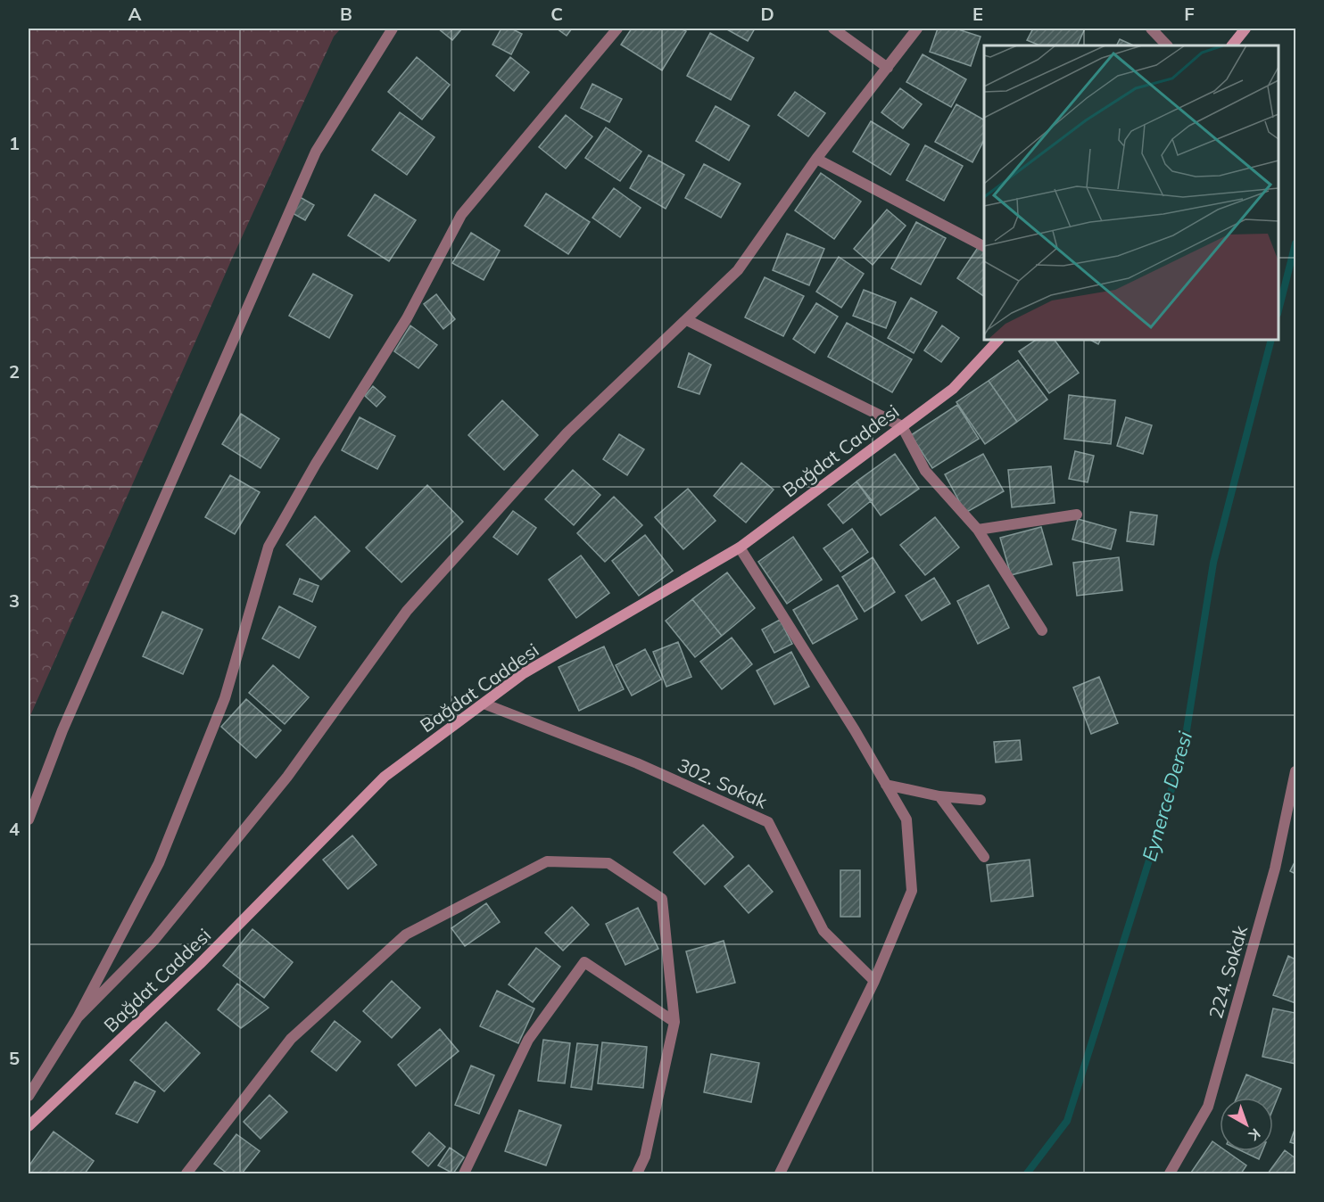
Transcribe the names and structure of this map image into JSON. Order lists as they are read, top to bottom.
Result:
{
  "streets": {
    "main road": ["Bağdat Caddesi"],
    "street": ["302. Sokak", "224. Sokak"]
  },
  "crossings": [
    ["Bağdat Caddesi", "302. Sokak"]
  ],
  "water": ["Eynerce Deresi"],
  "north": "bottom right",
  "grid": {
    "columns": [
      "A",
      "B",
      "C",
      "D",
      "E",
      "F"
    ],
    "rows": [
      "1",
      "2",
      "3",
      "4",
      "5"
    ]
  }
}
